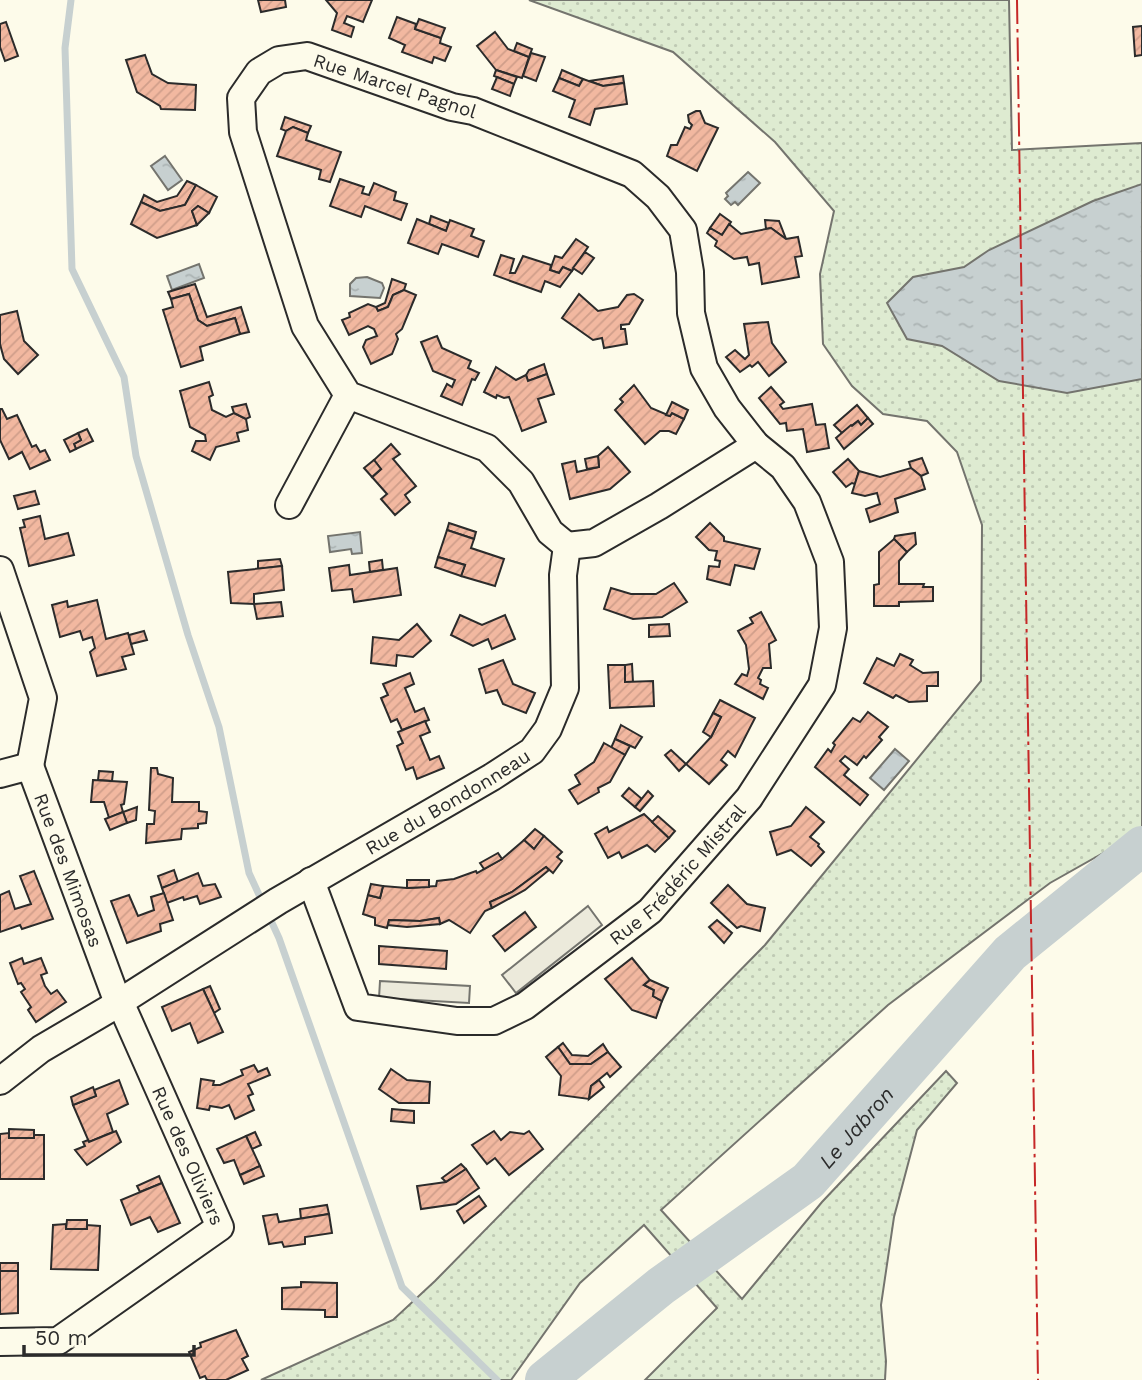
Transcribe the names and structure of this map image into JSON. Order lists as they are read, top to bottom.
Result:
{
  "streets": {
    "street": [
      "Rue Marcel Pagnol",
      "Rue du Bondonneau",
      "Rue des Mimosas",
      "Rue Frédéric Mistral",
      "Rue des Oliviers"
    ]
  },
  "crossings": [
    ["Rue Marcel Pagnol", "Rue Frédéric Mistral"],
    ["Rue du Bondonneau", "Rue des Mimosas"],
    ["Rue du Bondonneau", "Rue Frédéric Mistral"],
    ["Rue du Bondonneau", "Rue des Oliviers"],
    ["Rue des Mimosas", "Rue des Oliviers"]
  ],
  "water": ["Le Jabron"],
  "scale_bar": "50 m"
}
